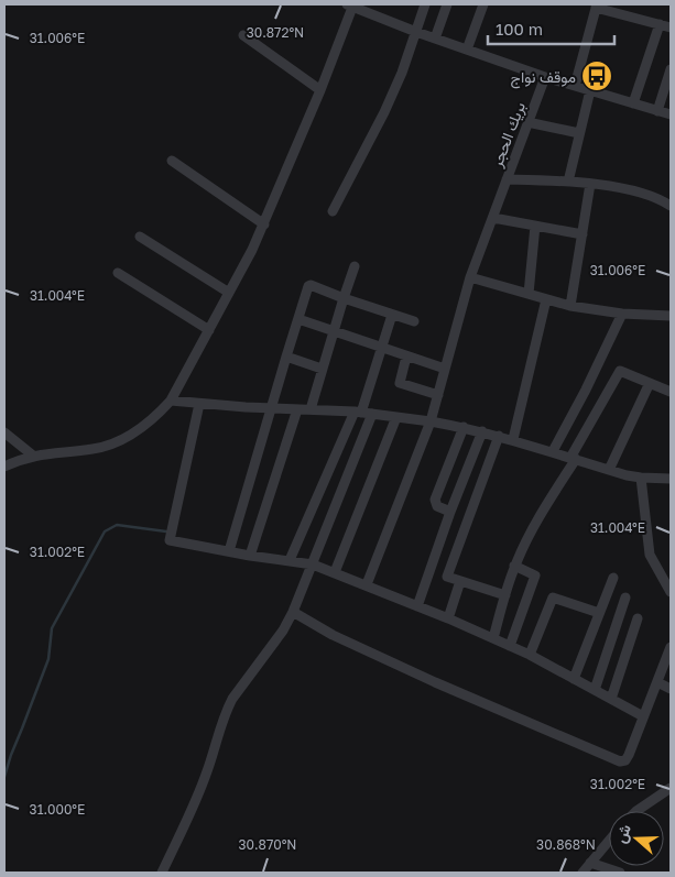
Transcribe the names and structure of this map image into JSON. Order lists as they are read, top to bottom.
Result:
{
  "streets": {
    "street": ["بريك الحجر"]
  },
  "places": {
    "bus stop": ["موقف نواج"]
  },
  "scale_bar": "100 m",
  "north": "left",
  "coordinates": [
    "30.872°N",
    "31.006°E",
    "31.004°E",
    "31.002°E",
    "31.000°E",
    "30.870°N",
    "30.868°N"
  ]
}
